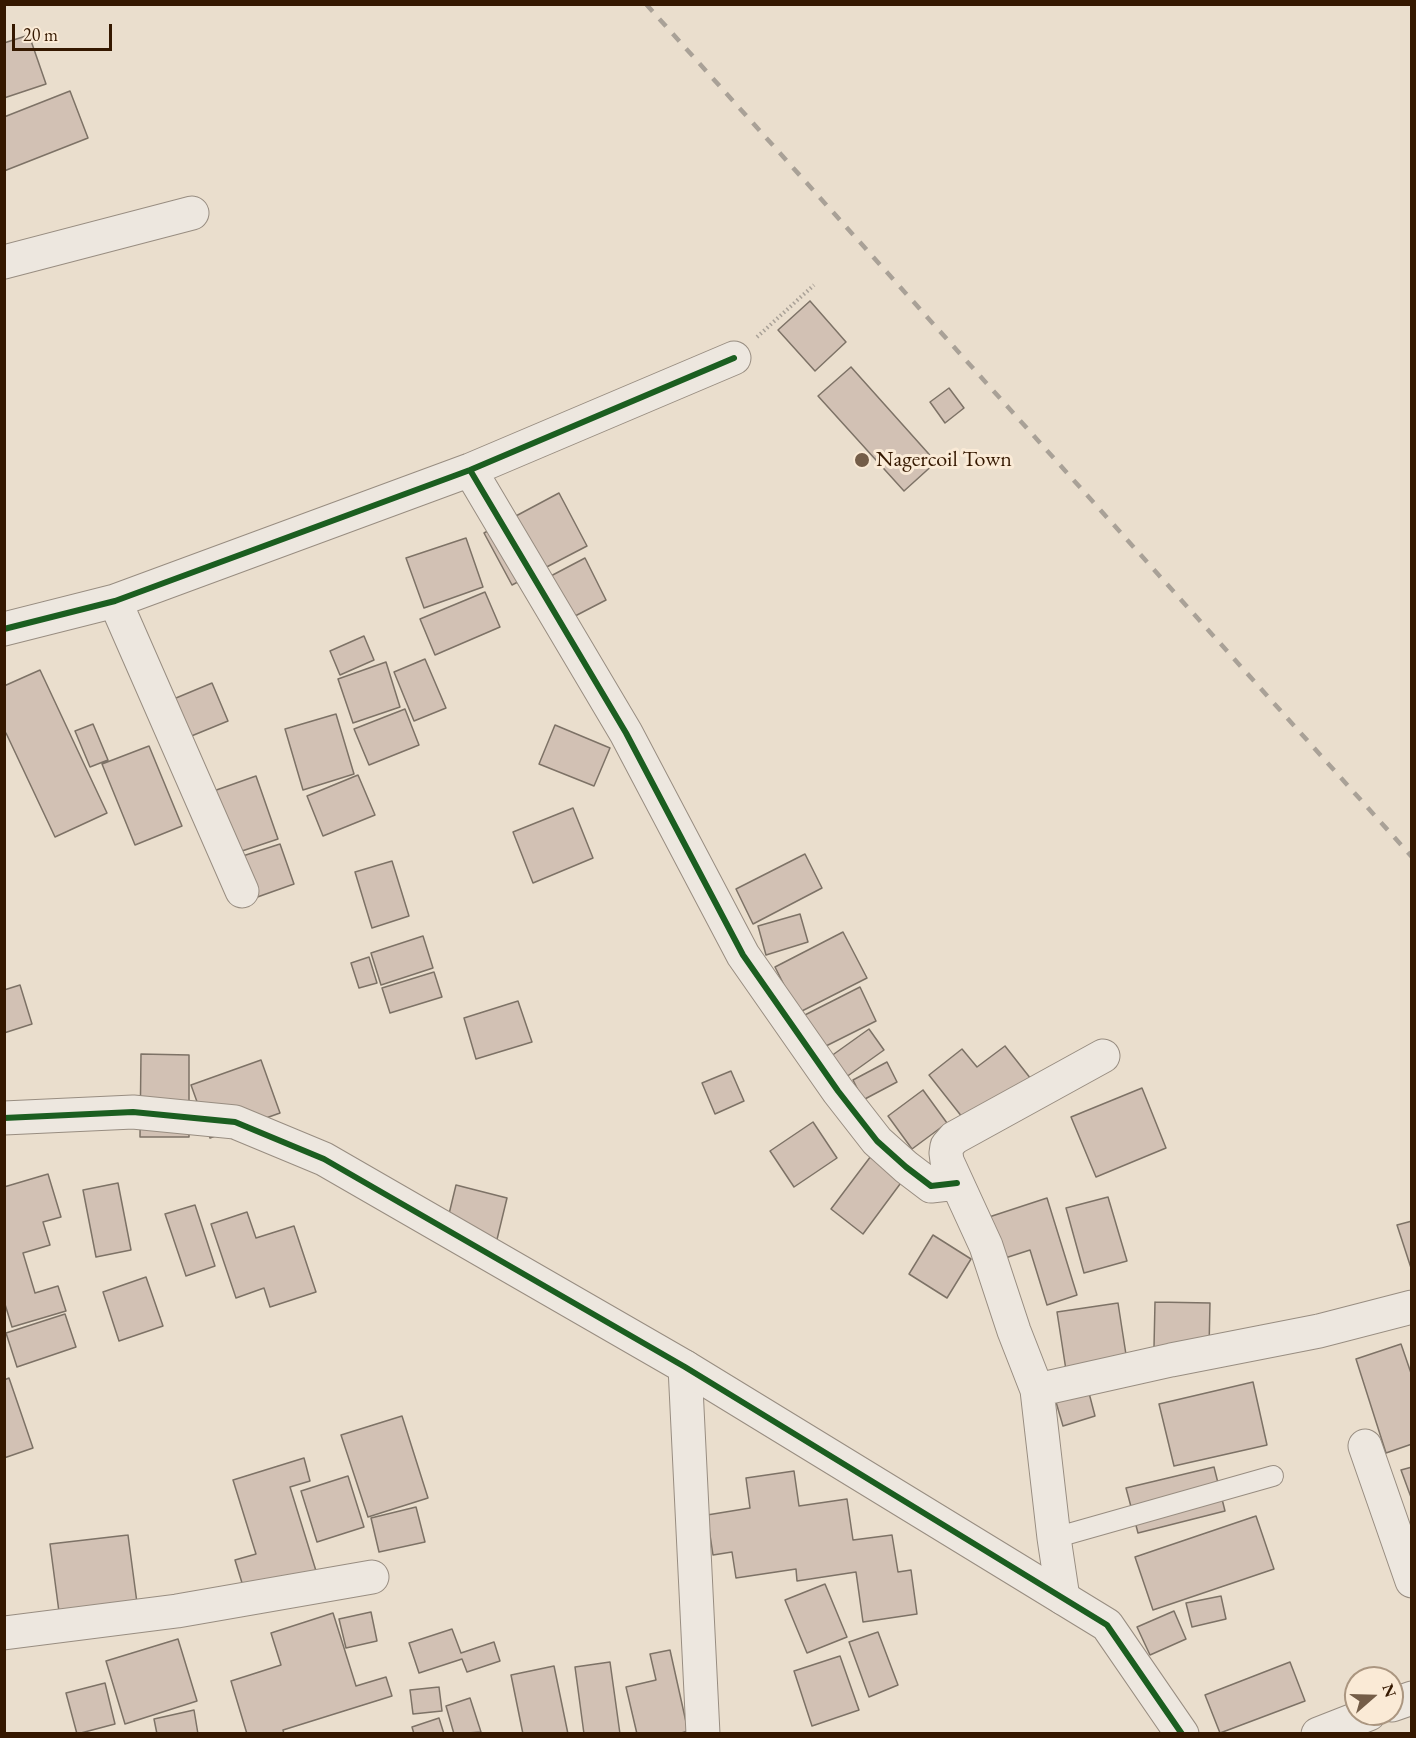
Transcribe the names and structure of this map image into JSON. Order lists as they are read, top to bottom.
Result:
{
  "places": ["Nagercoil Town"],
  "scale_bar": "20 m",
  "north": "right"
}
